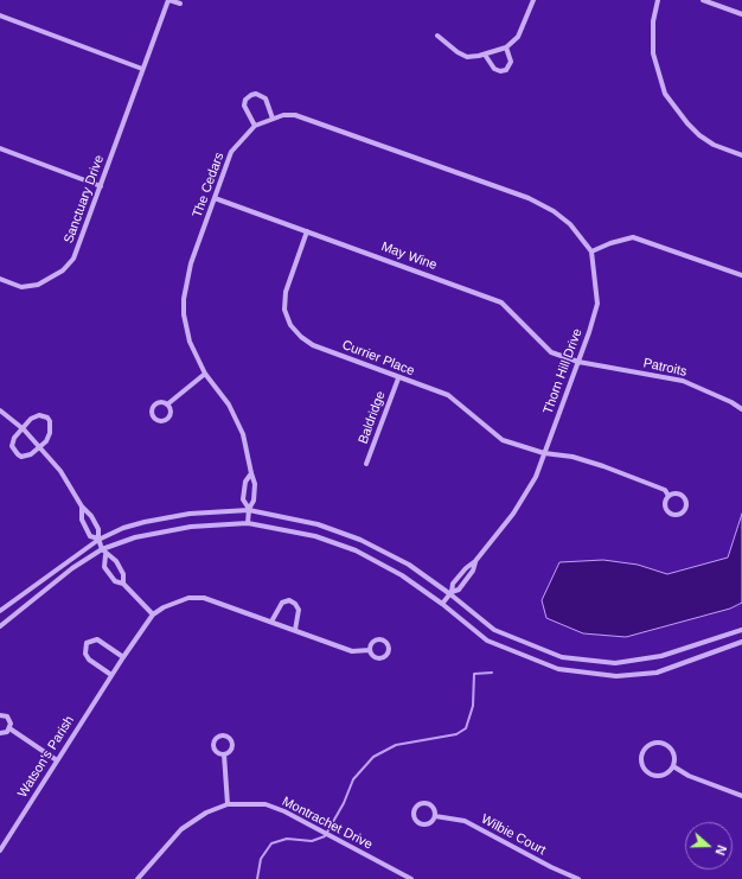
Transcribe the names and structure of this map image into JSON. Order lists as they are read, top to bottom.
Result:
{
  "streets": {
    "street": [
      "The Cedars",
      "Sanctuary Drive",
      "May Wine",
      "Currier Place",
      "Patroits",
      "Thorn Hill Drive",
      "Baldridge",
      "Watson's Parish",
      "Montrachet Drive",
      "Wilbie Court"
    ]
  },
  "crossings": [
    ["The Cedars", "May Wine"],
    ["The Cedars", "Thorn Hill Drive"],
    ["May Wine", "Currier Place"],
    ["May Wine", "Patroits"],
    ["May Wine", "Thorn Hill Drive"],
    ["Currier Place", "Thorn Hill Drive"],
    ["Currier Place", "Baldridge"],
    ["Patroits", "Thorn Hill Drive"]
  ],
  "north": "right"
}
